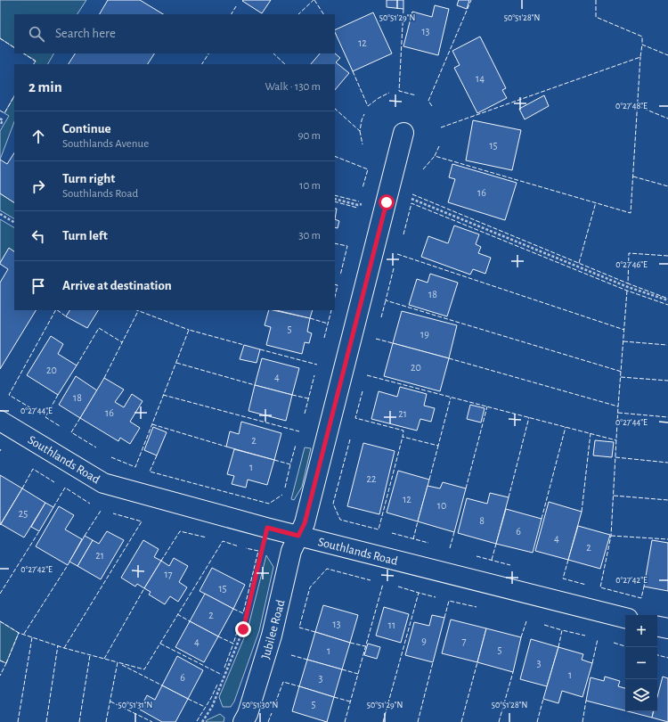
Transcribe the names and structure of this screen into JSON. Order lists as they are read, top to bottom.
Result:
{
  "streets": {
    "street": ["Southlands Road", "Jubilee Road"]
  },
  "crossings": [
    ["Southlands Road", "Jubilee Road"]
  ],
  "house_numbers": [
    "13",
    "12",
    "14",
    "15",
    "16",
    "18",
    "5",
    "19",
    "20",
    "20",
    "4",
    "18",
    "16",
    "21",
    "2",
    "1",
    "22",
    "12",
    "10",
    "25",
    "8",
    "6",
    "4",
    "2",
    "21",
    "17",
    "15",
    "2",
    "13",
    "11",
    "9",
    "7",
    "4",
    "5",
    "1",
    "3",
    "1",
    "6",
    "3",
    "5"
  ],
  "page": {
    "search": "Search here",
    "heading": ["2 min", "Walk · 130 m"],
    "list": [
      ["Continue", "Southlands Avenue", "90 m"],
      ["Turn right", "Southlands Road", "10 m"],
      ["Turn left", "30 m"],
      "Arrive at destination"
    ],
    "map_buttons": ["+", "−"]
  },
  "coordinates": [
    "50°51'29\"N",
    "50°51'28\"N",
    "0°27'48\"E",
    "0°27'46\"E",
    "0°27'44\"E",
    "0°27'42\"E",
    "50°51'31\"N",
    "50°51'30\"N"
  ]
}
